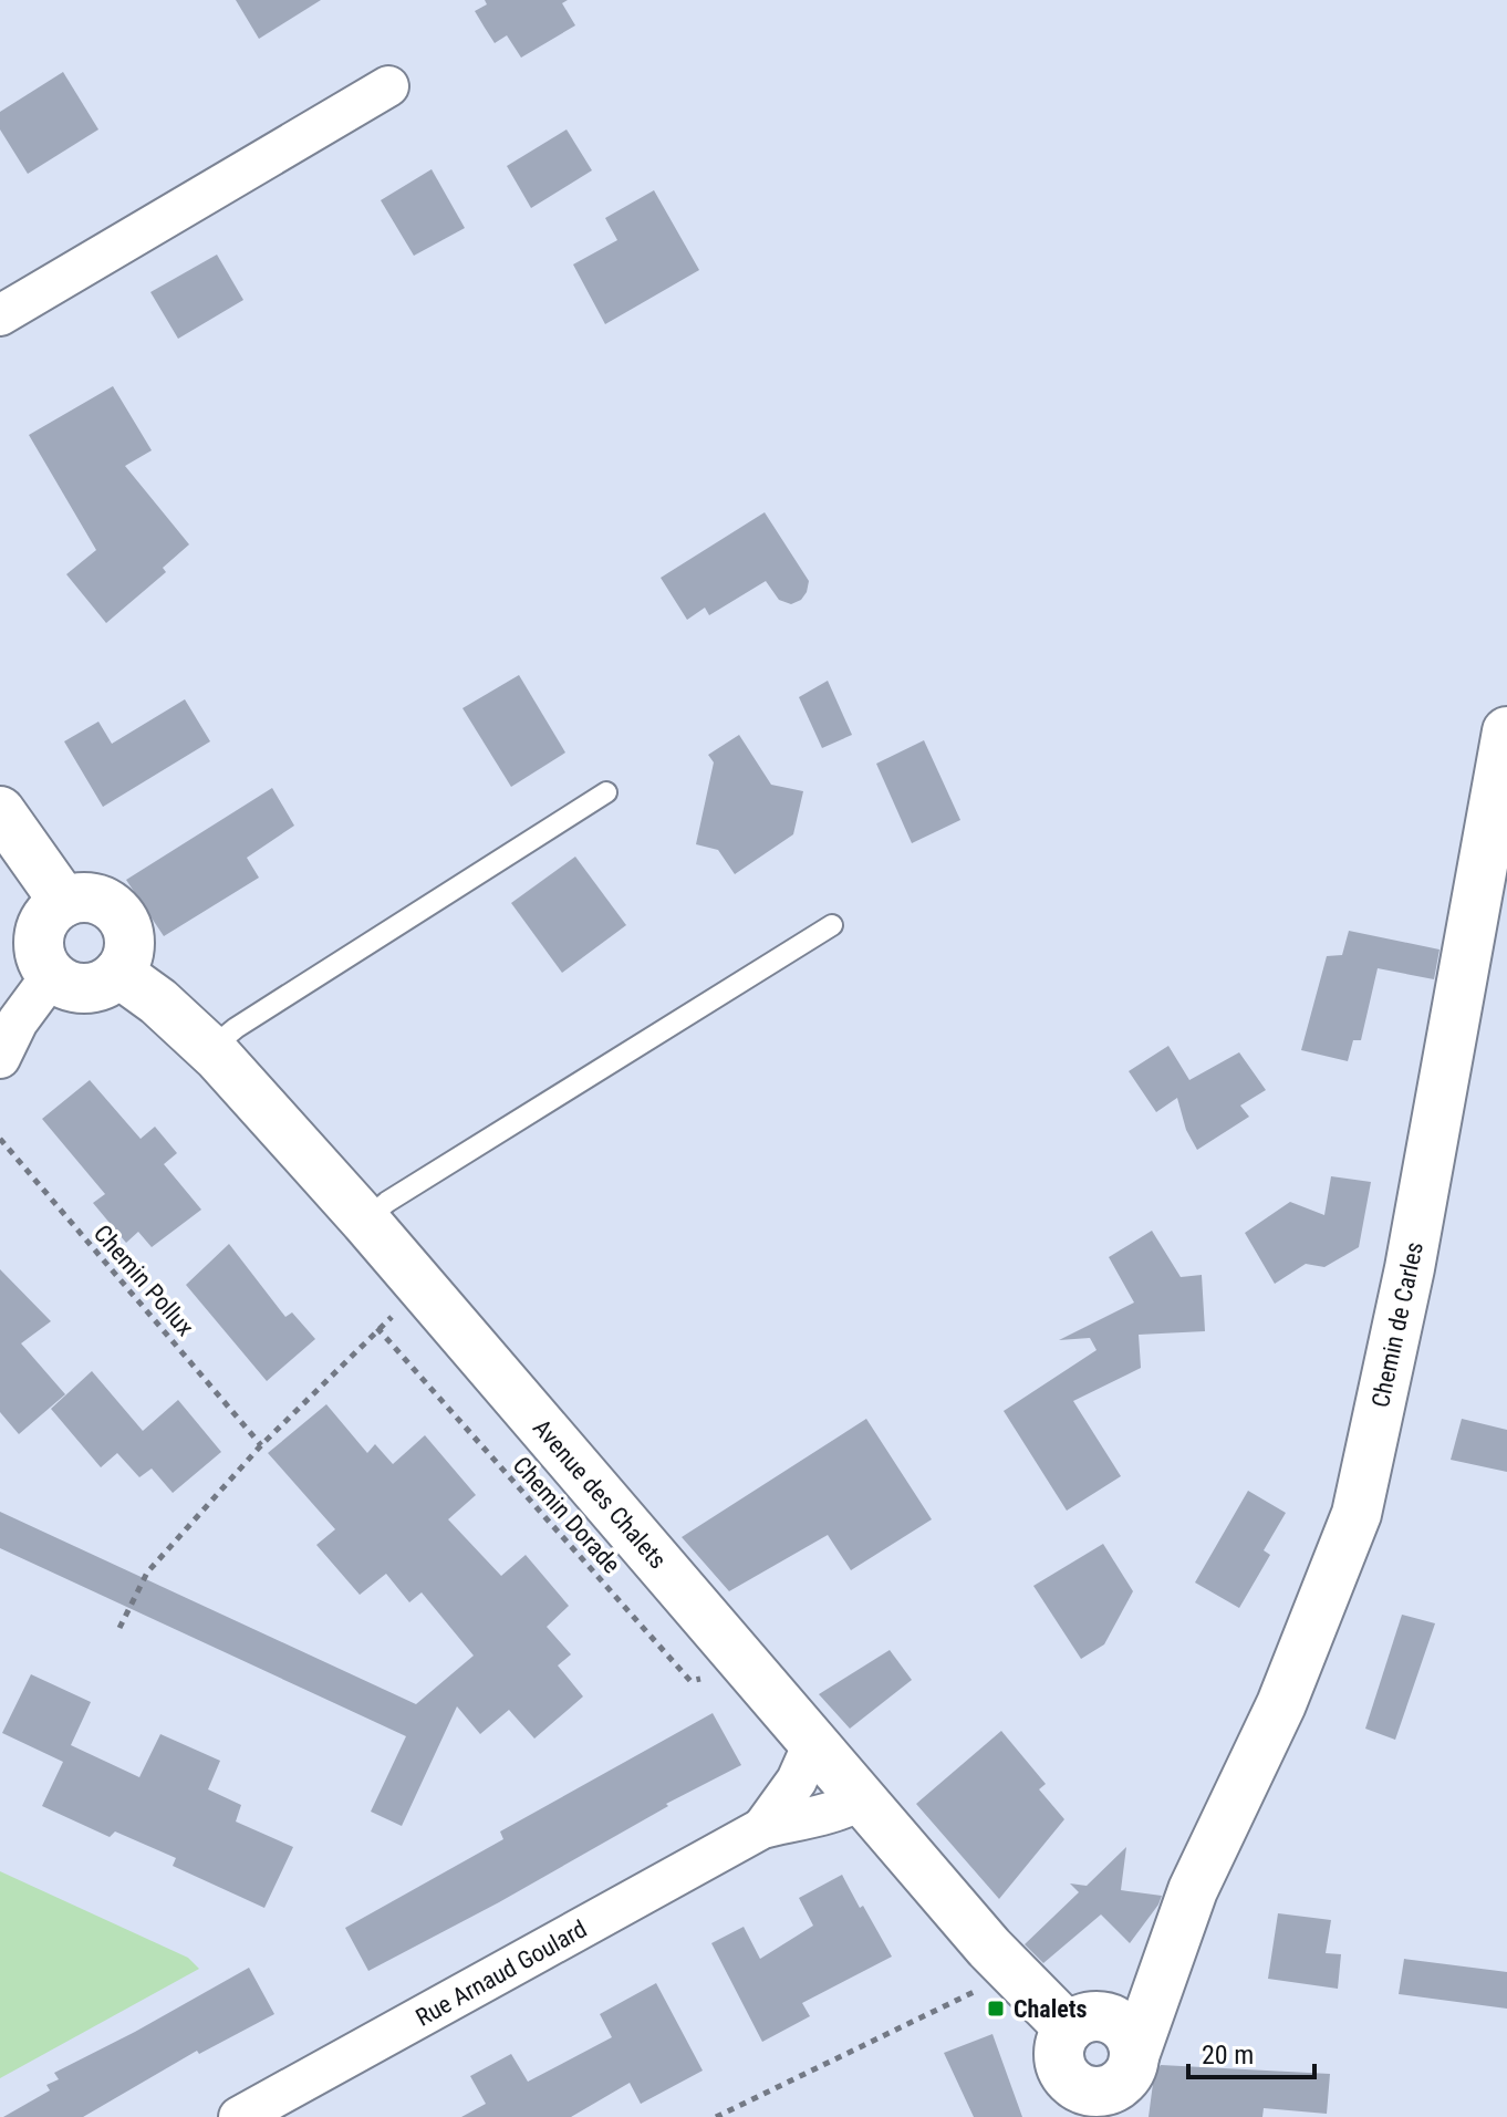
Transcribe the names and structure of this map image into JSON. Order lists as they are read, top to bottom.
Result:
{
  "streets": {
    "street": ["Chemin de Carles", "Avenue des Chalets", "Rue Arnaud Goulard"],
    "path": ["Chemin Pollux", "Chemin Dorade"]
  },
  "crossings": [
    ["Chemin de Carles", "Avenue des Chalets"],
    ["Avenue des Chalets", "Chemin Dorade"],
    ["Avenue des Chalets", "Rue Arnaud Goulard"]
  ],
  "places": {
    "transit": ["Chalets"]
  },
  "scale_bar": "20 m"
}
